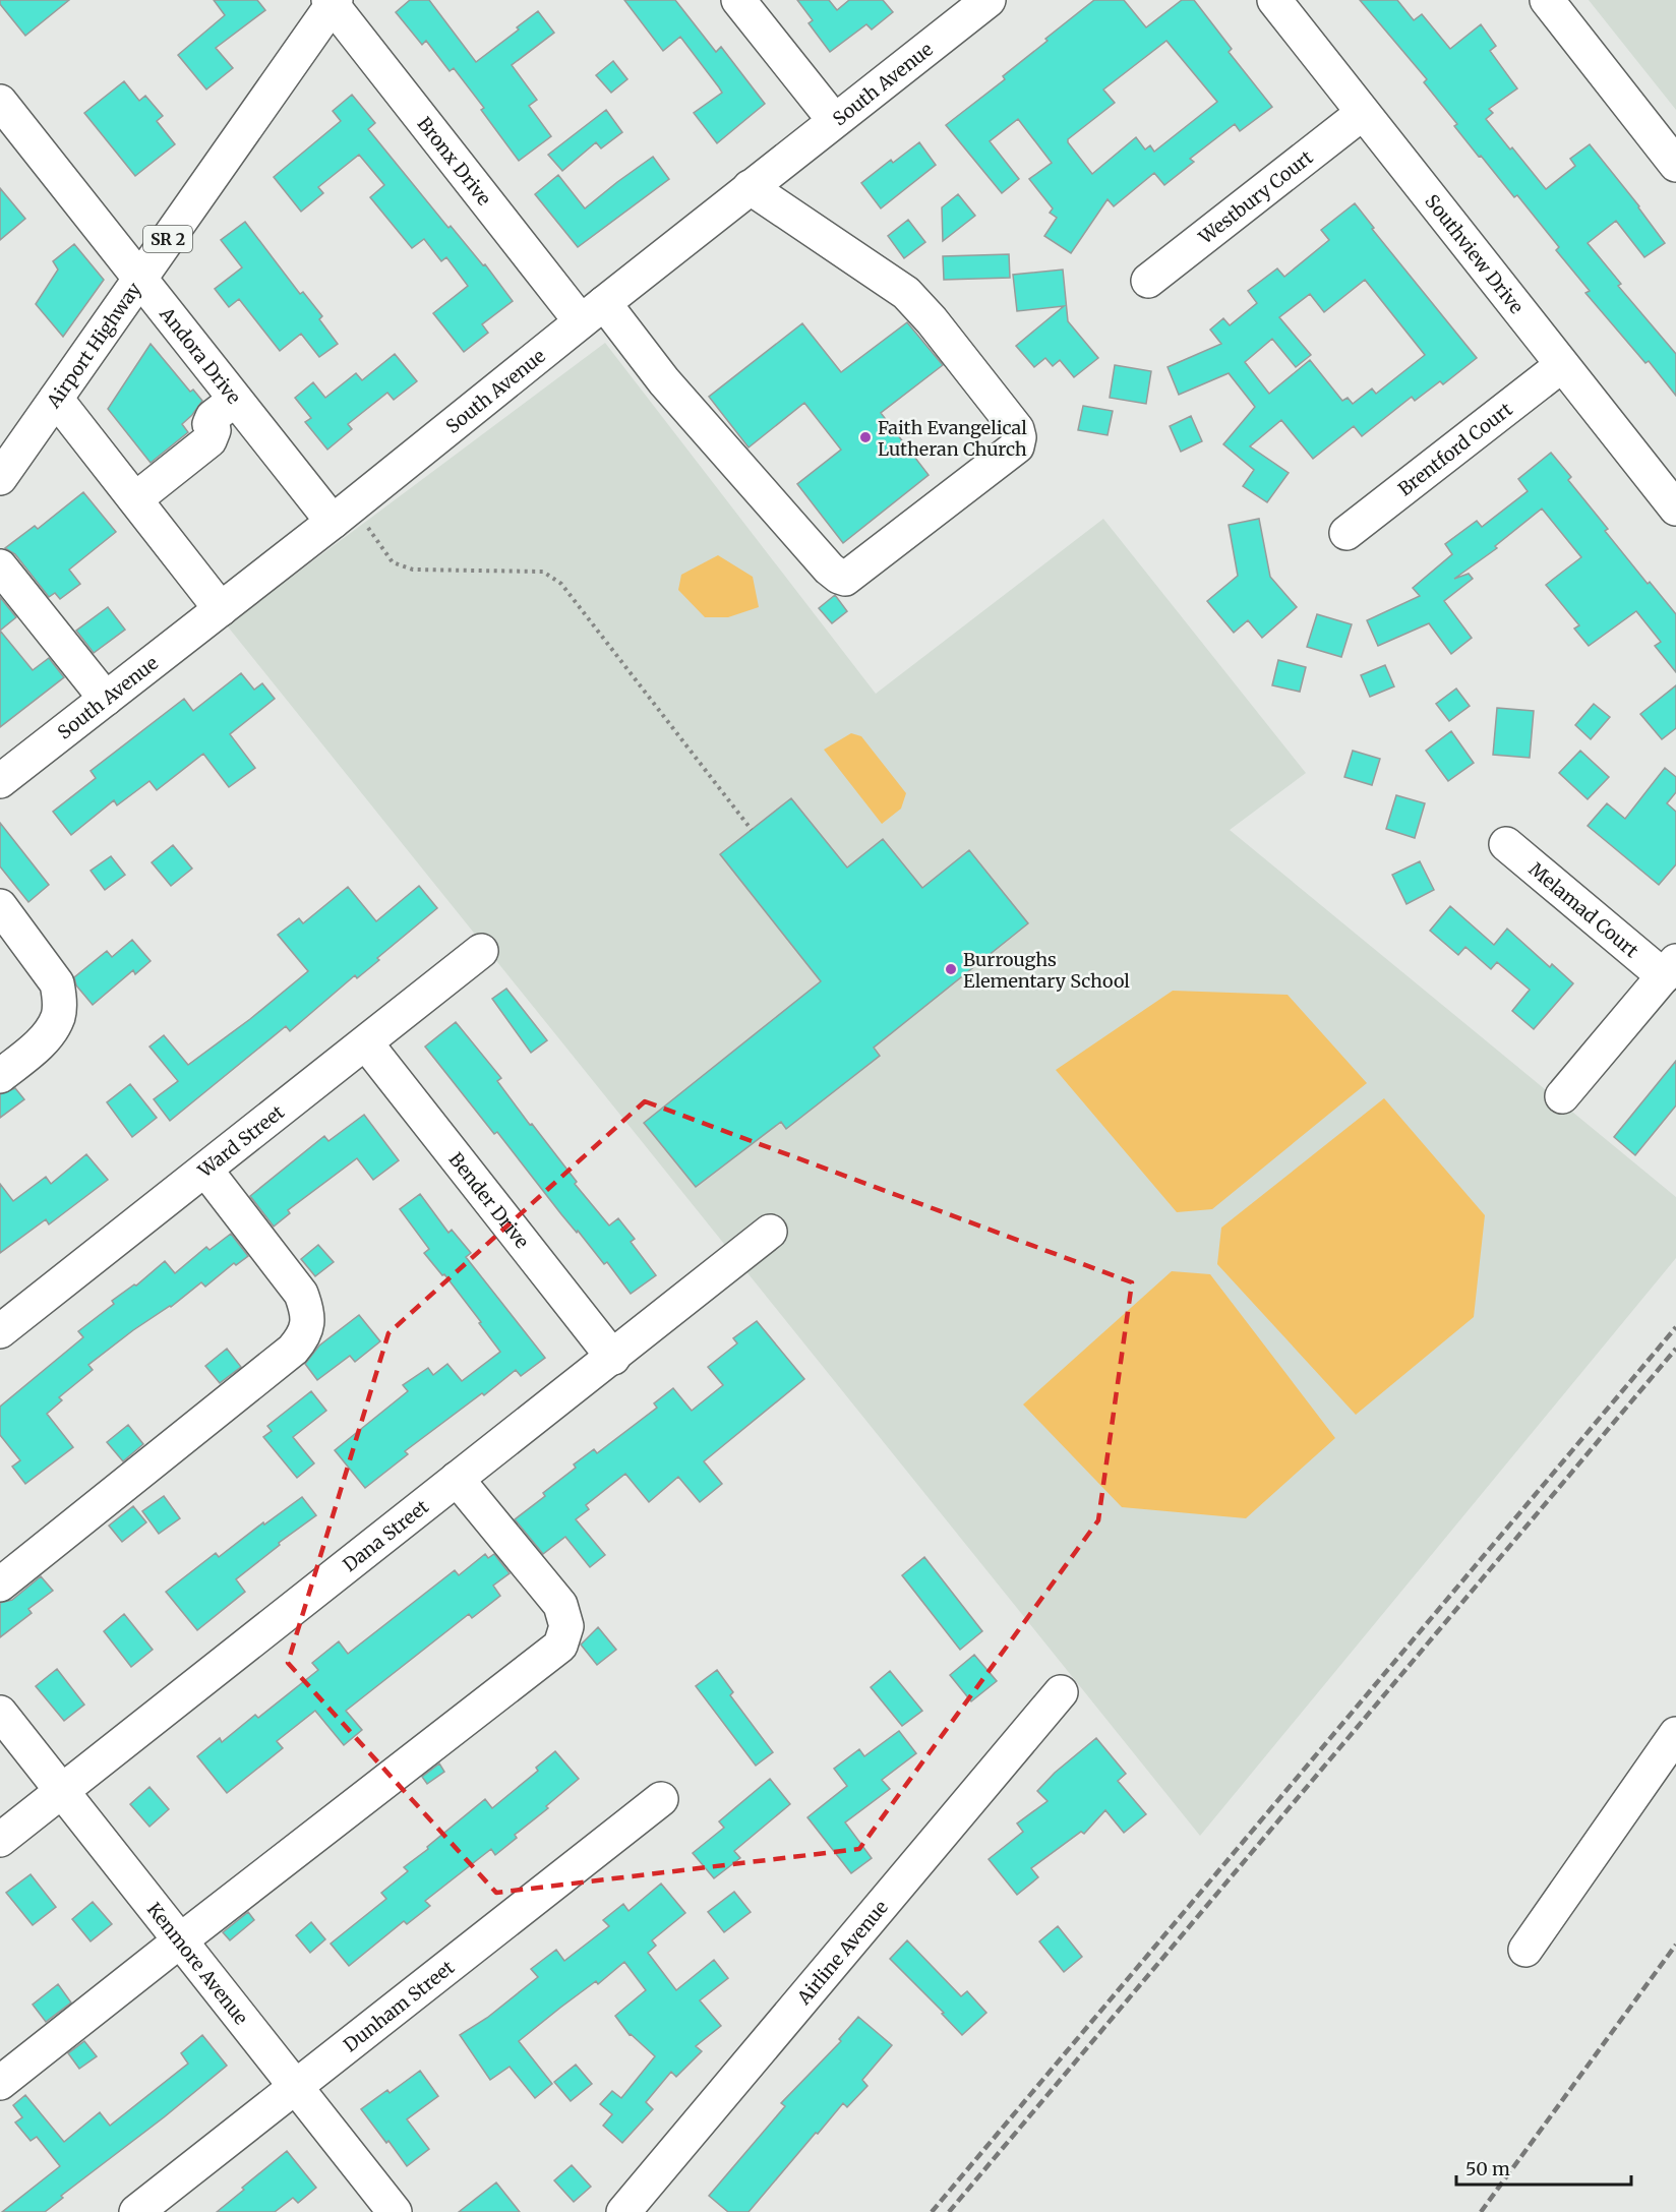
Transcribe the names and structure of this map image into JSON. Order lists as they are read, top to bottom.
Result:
{
  "streets": {
    "street": [
      "South Avenue",
      "Bronx Drive",
      "Westbury Court",
      "SR 2",
      "Southview Drive",
      "Airport Highway",
      "Andora Drive",
      "Brentford Court",
      "Melamad Court",
      "Ward Street",
      "Bender Drive",
      "Dana Street",
      "Airline Avenue",
      "Kenmore Avenue",
      "Dunham Street"
    ]
  },
  "crossings": [
    ["South Avenue", "Bronx Drive"],
    ["South Avenue", "Andora Drive"],
    ["Bronx Drive", "Airport Highway"],
    ["Westbury Court", "Southview Drive"],
    ["Southview Drive", "Brentford Court"],
    ["Airport Highway", "Andora Drive"],
    ["Ward Street", "Bender Drive"],
    ["Bender Drive", "Dana Street"],
    ["Dana Street", "Kenmore Avenue"],
    ["Kenmore Avenue", "Dunham Street"]
  ],
  "places": ["Faith Evangelical Lutheran Church", "Burroughs Elementary School"],
  "scale_bar": "50 m"
}
